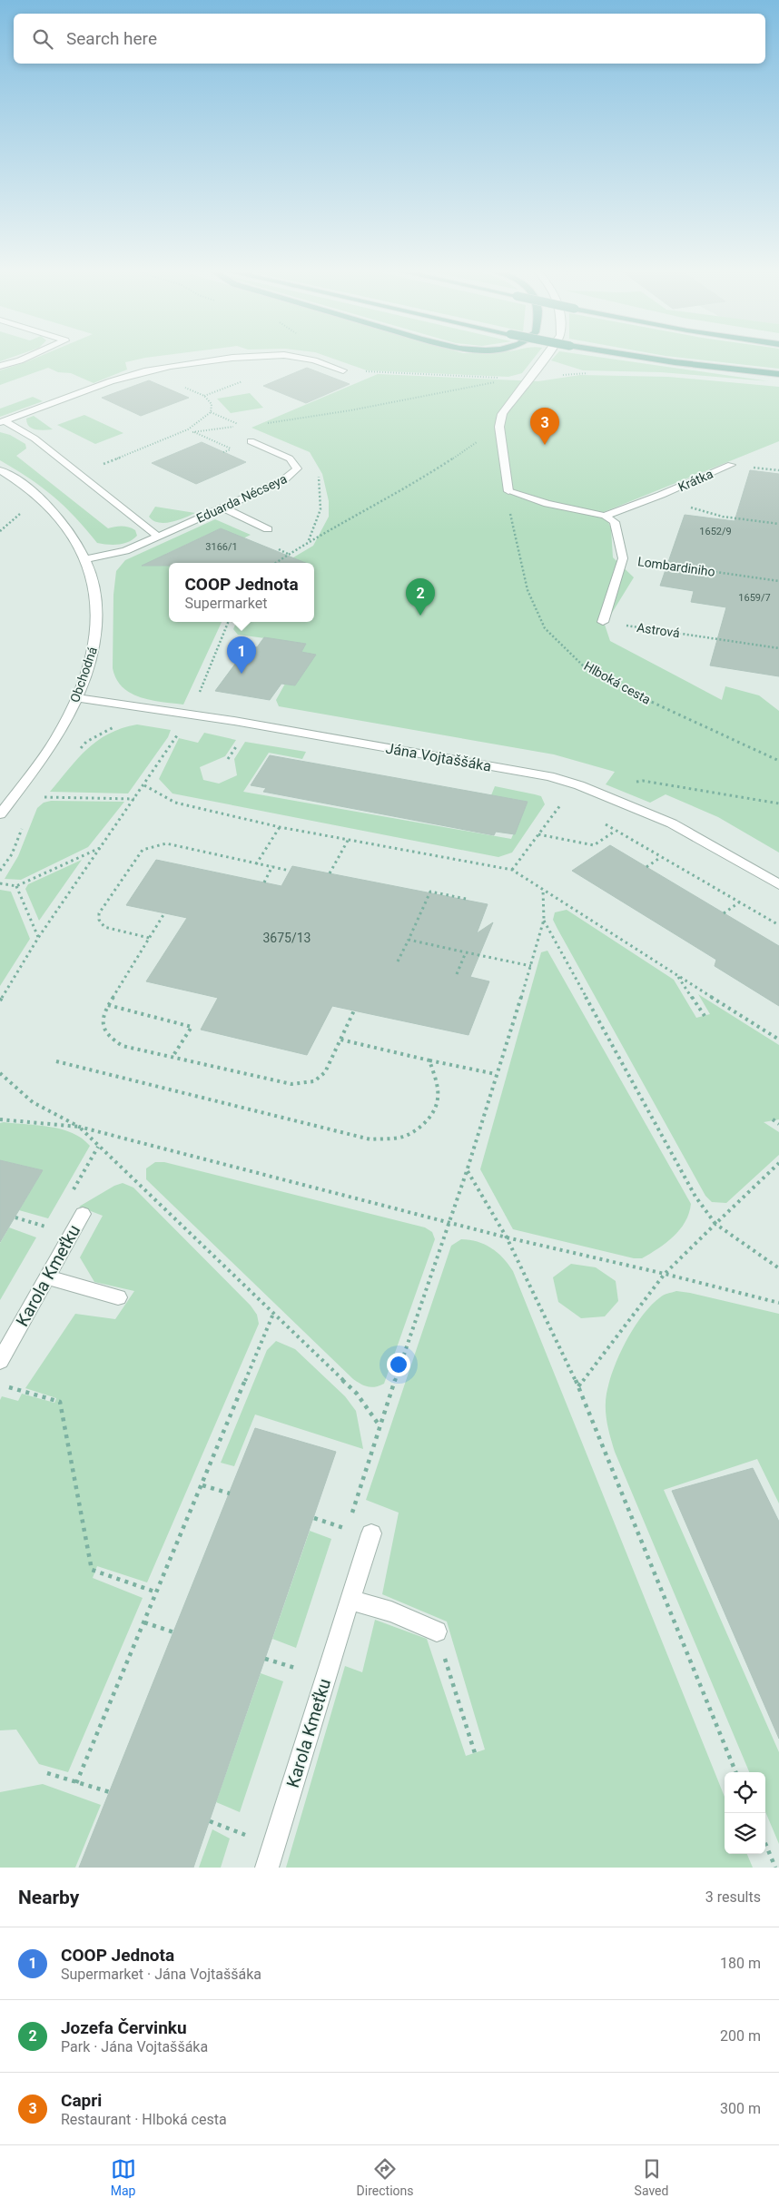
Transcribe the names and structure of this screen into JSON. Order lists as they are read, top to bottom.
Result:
{
  "streets": {
    "street": [
      "Krátka",
      "Eduarda Nécseya",
      "Lombardiniho",
      "Obchodná",
      "Jána Vojtaššáka",
      "Karola Kmeťku"
    ],
    "path": ["Astrová", "Hlboká cesta"]
  },
  "crossings": [
    ["Krátka", "Lombardiniho"],
    ["Eduarda Nécseya", "Obchodná"],
    ["Obchodná", "Jána Vojtaššáka"]
  ],
  "house_numbers": [
    "1652/9",
    "3166/1",
    "1659/7",
    "3675/13"
  ],
  "page": {
    "search": "Search here",
    "pins": ["3", "2", "1"],
    "popup": ["COOP Jednota", "Supermarket"],
    "heading": ["Nearby", "3 results"],
    "list": [
      {
        "mark": "1",
        "name": "COOP Jednota",
        "note": "Supermarket · Jána Vojtaššáka",
        "value": "180 m"
      },
      {
        "mark": "2",
        "name": "Jozefa Červinku",
        "note": "Park · Jána Vojtaššáka",
        "value": "200 m"
      },
      {
        "mark": "3",
        "name": "Capri",
        "note": "Restaurant · Hlboká cesta",
        "value": "300 m"
      }
    ],
    "nav": ["Map", "Directions", "Saved"]
  }
}
